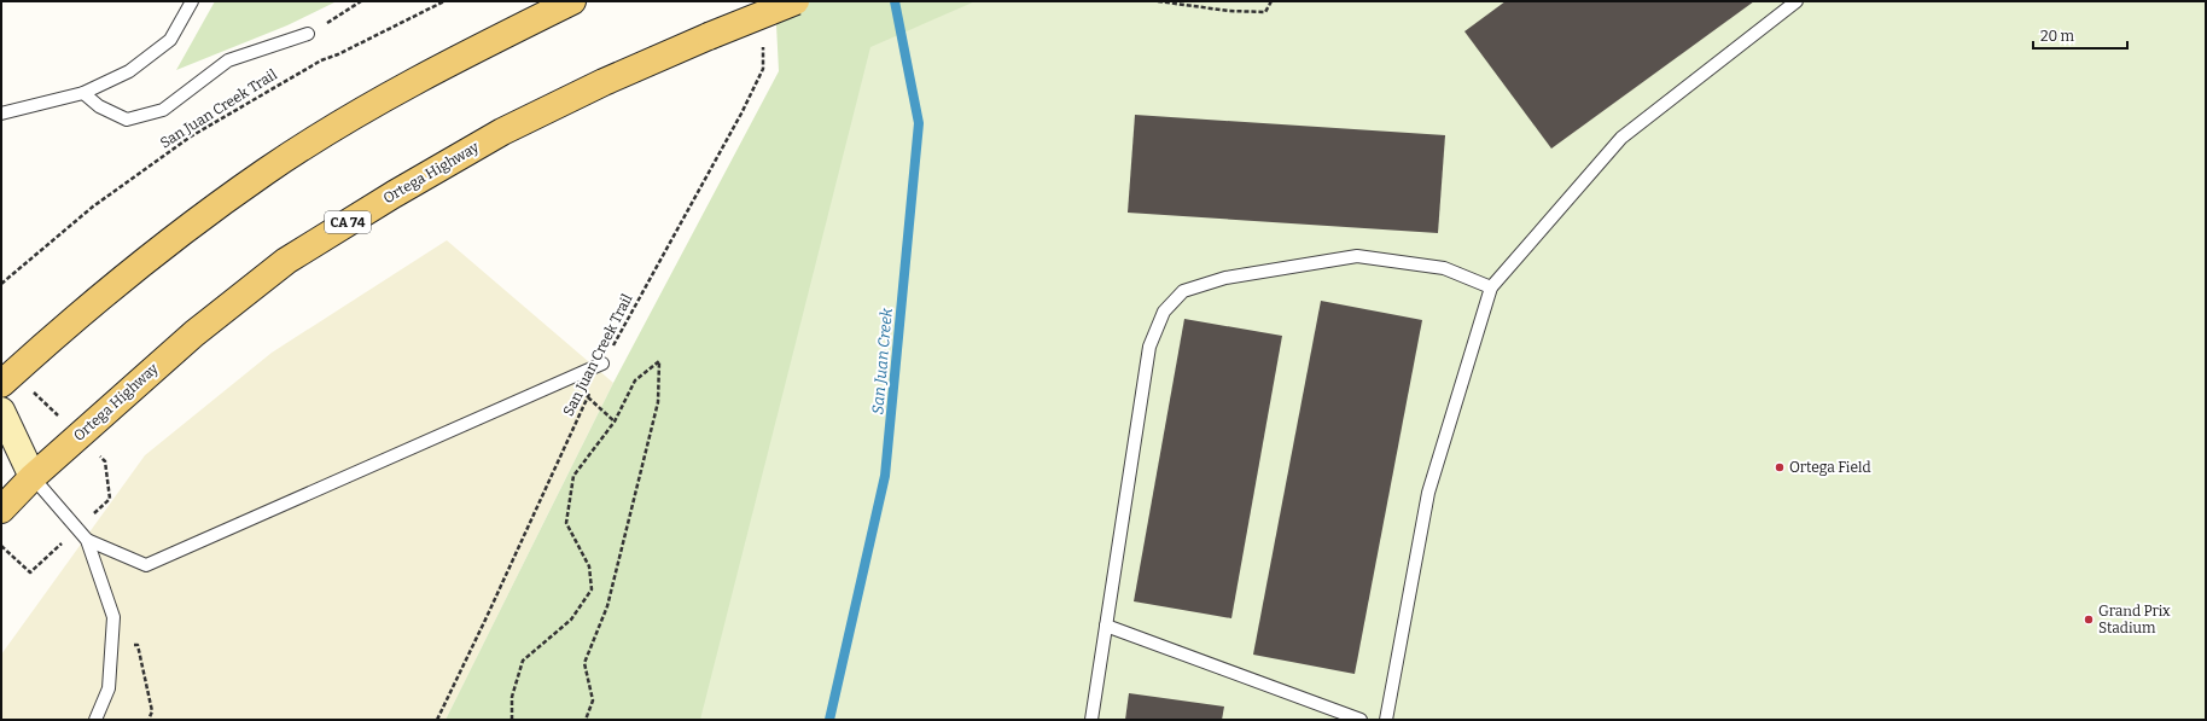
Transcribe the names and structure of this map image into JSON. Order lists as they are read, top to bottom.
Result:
{
  "streets": {
    "main road": ["Ortega Highway", "CA 74"],
    "path": ["San Juan Creek Trail"]
  },
  "water": ["San Juan Creek"],
  "places": ["Ortega Field", "Grand Prix Stadium"],
  "scale_bar": "20 m"
}
